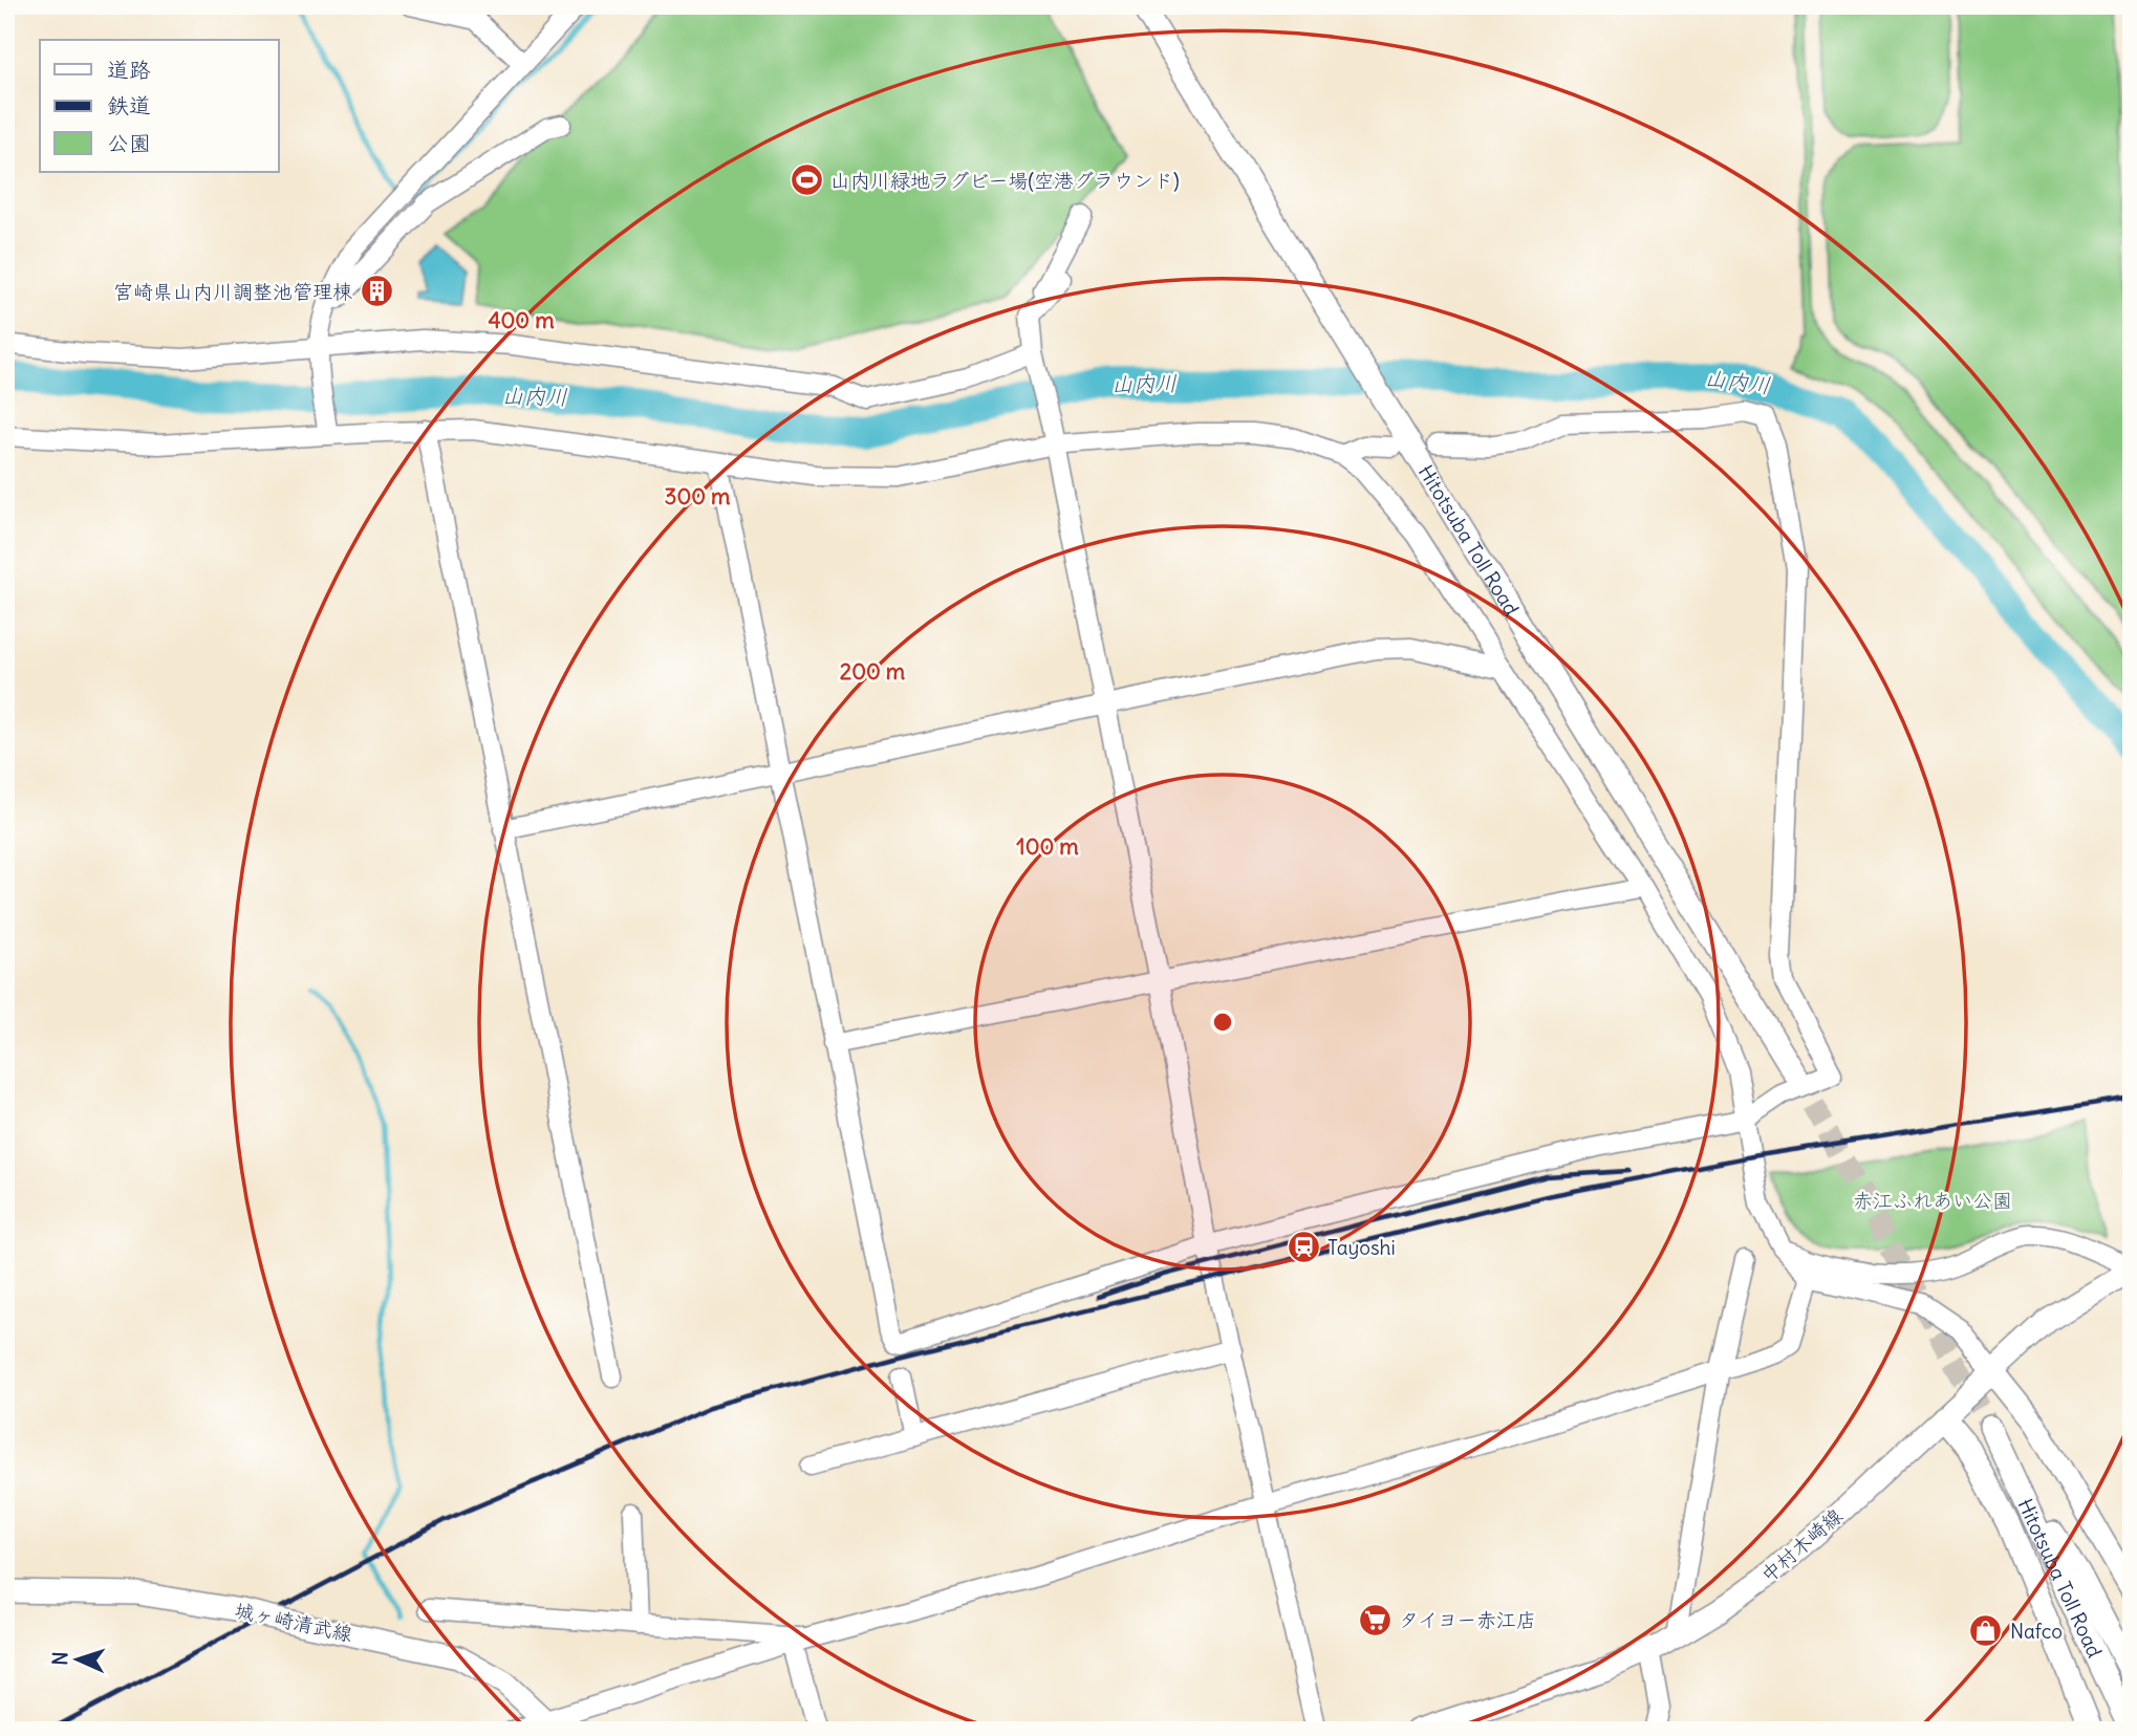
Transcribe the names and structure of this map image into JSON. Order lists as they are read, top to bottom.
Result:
{
  "streets": {
    "main road": ["Hitotsuba Toll Road", "中村木崎線", "城ヶ崎清武線"]
  },
  "water": ["山内川"],
  "parks": ["赤江ふれあい公園"],
  "places": {
    "sports": ["山内川緑地ラグビー場(空港グラウンド)"],
    "building": ["宮崎県山内川調整池管理棟"],
    "station": ["Tayoshi"],
    "supermarket": ["タイヨー赤江店"],
    "shop": ["Nafco"]
  },
  "legend": ["道路", "鉄道", "公園"],
  "north": "left",
  "rings": [
    "400 m",
    "300 m",
    "200 m",
    "100 m"
  ]
}
